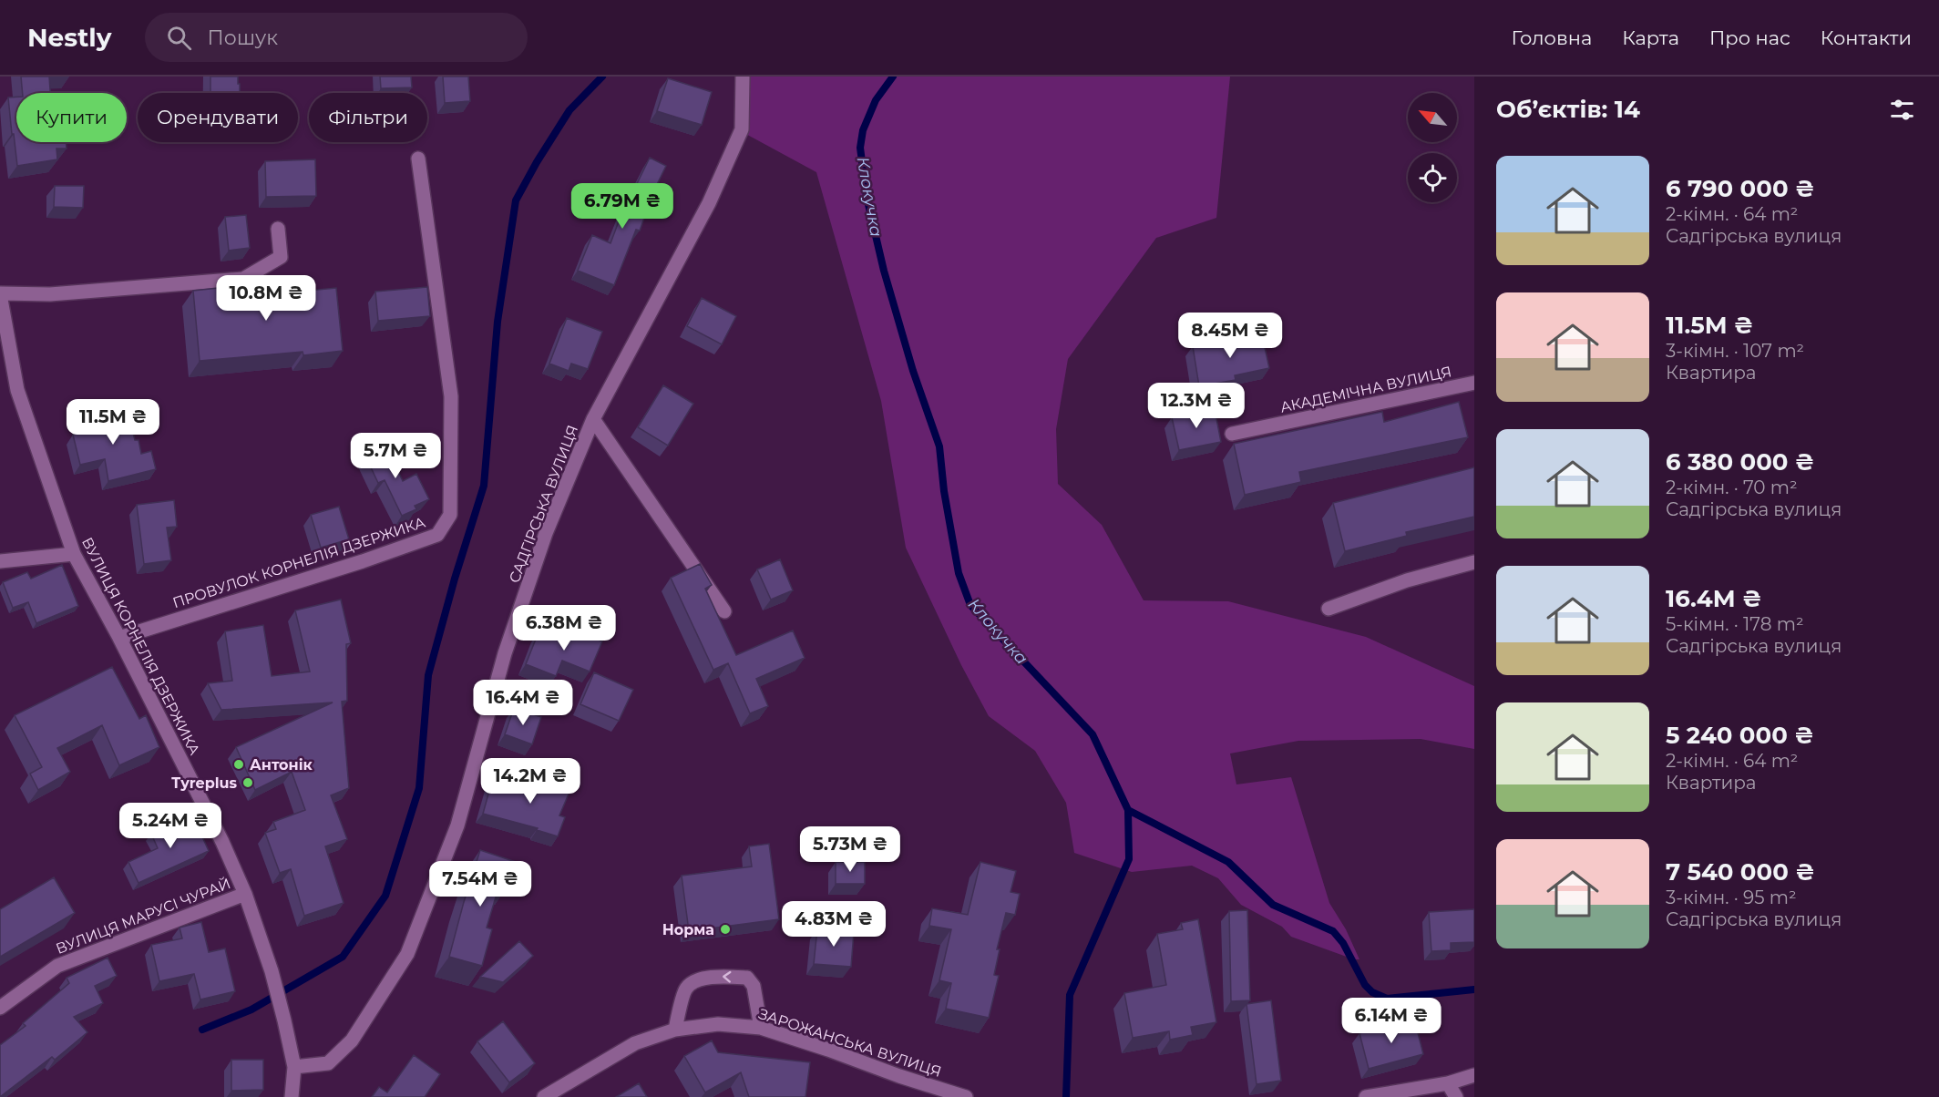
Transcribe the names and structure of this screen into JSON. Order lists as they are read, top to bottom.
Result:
{
  "streets": {
    "street": [
      "АКАДЕМІЧНА ВУЛИЦЯ",
      "САДГІРСЬКА ВУЛИЦЯ",
      "ПРОВУЛОК КОРНЕЛІЯ ДЗЕРЖИКА",
      "ВУЛИЦЯ КОРНЕЛІЯ ДЗЕРЖИКА",
      "ВУЛИЦЯ МАРУСІ ЧУРАЙ",
      "ЗАРОЖАНСЬКА ВУЛИЦЯ"
    ]
  },
  "crossings": [
    ["САДГІРСЬКА ВУЛИЦЯ", "ВУЛИЦЯ КОРНЕЛІЯ ДЗЕРЖИКА"],
    ["ПРОВУЛОК КОРНЕЛІЯ ДЗЕРЖИКА", "ВУЛИЦЯ КОРНЕЛІЯ ДЗЕРЖИКА"],
    ["ВУЛИЦЯ КОРНЕЛІЯ ДЗЕРЖИКА", "ВУЛИЦЯ МАРУСІ ЧУРАЙ"]
  ],
  "water": ["Клокучка"],
  "places": ["Антонік", "Tyreplus", "Норма"],
  "north": "top left",
  "page": {
    "header": "Nestly",
    "search": "Пошук",
    "nav": [
      "Головна",
      "Карта",
      "Про нас",
      "Контакти"
    ],
    "heading": "Об’єктів: 14",
    "chip": ["Купити", "Орендувати", "Фільтри"],
    "list": [
      {
        "name": "6 790 000 ₴",
        "note": "2-кімн. · 64 m² · Садгірська вулиця"
      },
      {
        "name": "11.5M ₴",
        "note": "3-кімн. · 107 m² · Квартира"
      },
      {
        "name": "6 380 000 ₴",
        "note": "2-кімн. · 70 m² · Садгірська вулиця"
      },
      {
        "name": "16.4M ₴",
        "note": "5-кімн. · 178 m² · Садгірська вулиця"
      },
      {
        "name": "5 240 000 ₴",
        "note": "2-кімн. · 64 m² · Квартира"
      },
      {
        "name": "7 540 000 ₴",
        "note": "3-кімн. · 95 m² · Садгірська вулиця"
      }
    ],
    "price": [
      "6.79M ₴",
      "10.8M ₴",
      "8.45M ₴",
      "12.3M ₴",
      "11.5M ₴",
      "5.7M ₴",
      "6.38M ₴",
      "16.4M ₴",
      "14.2M ₴",
      "5.24M ₴",
      "5.73M ₴",
      "7.54M ₴",
      "4.83M ₴",
      "6.14M ₴"
    ]
  }
}
